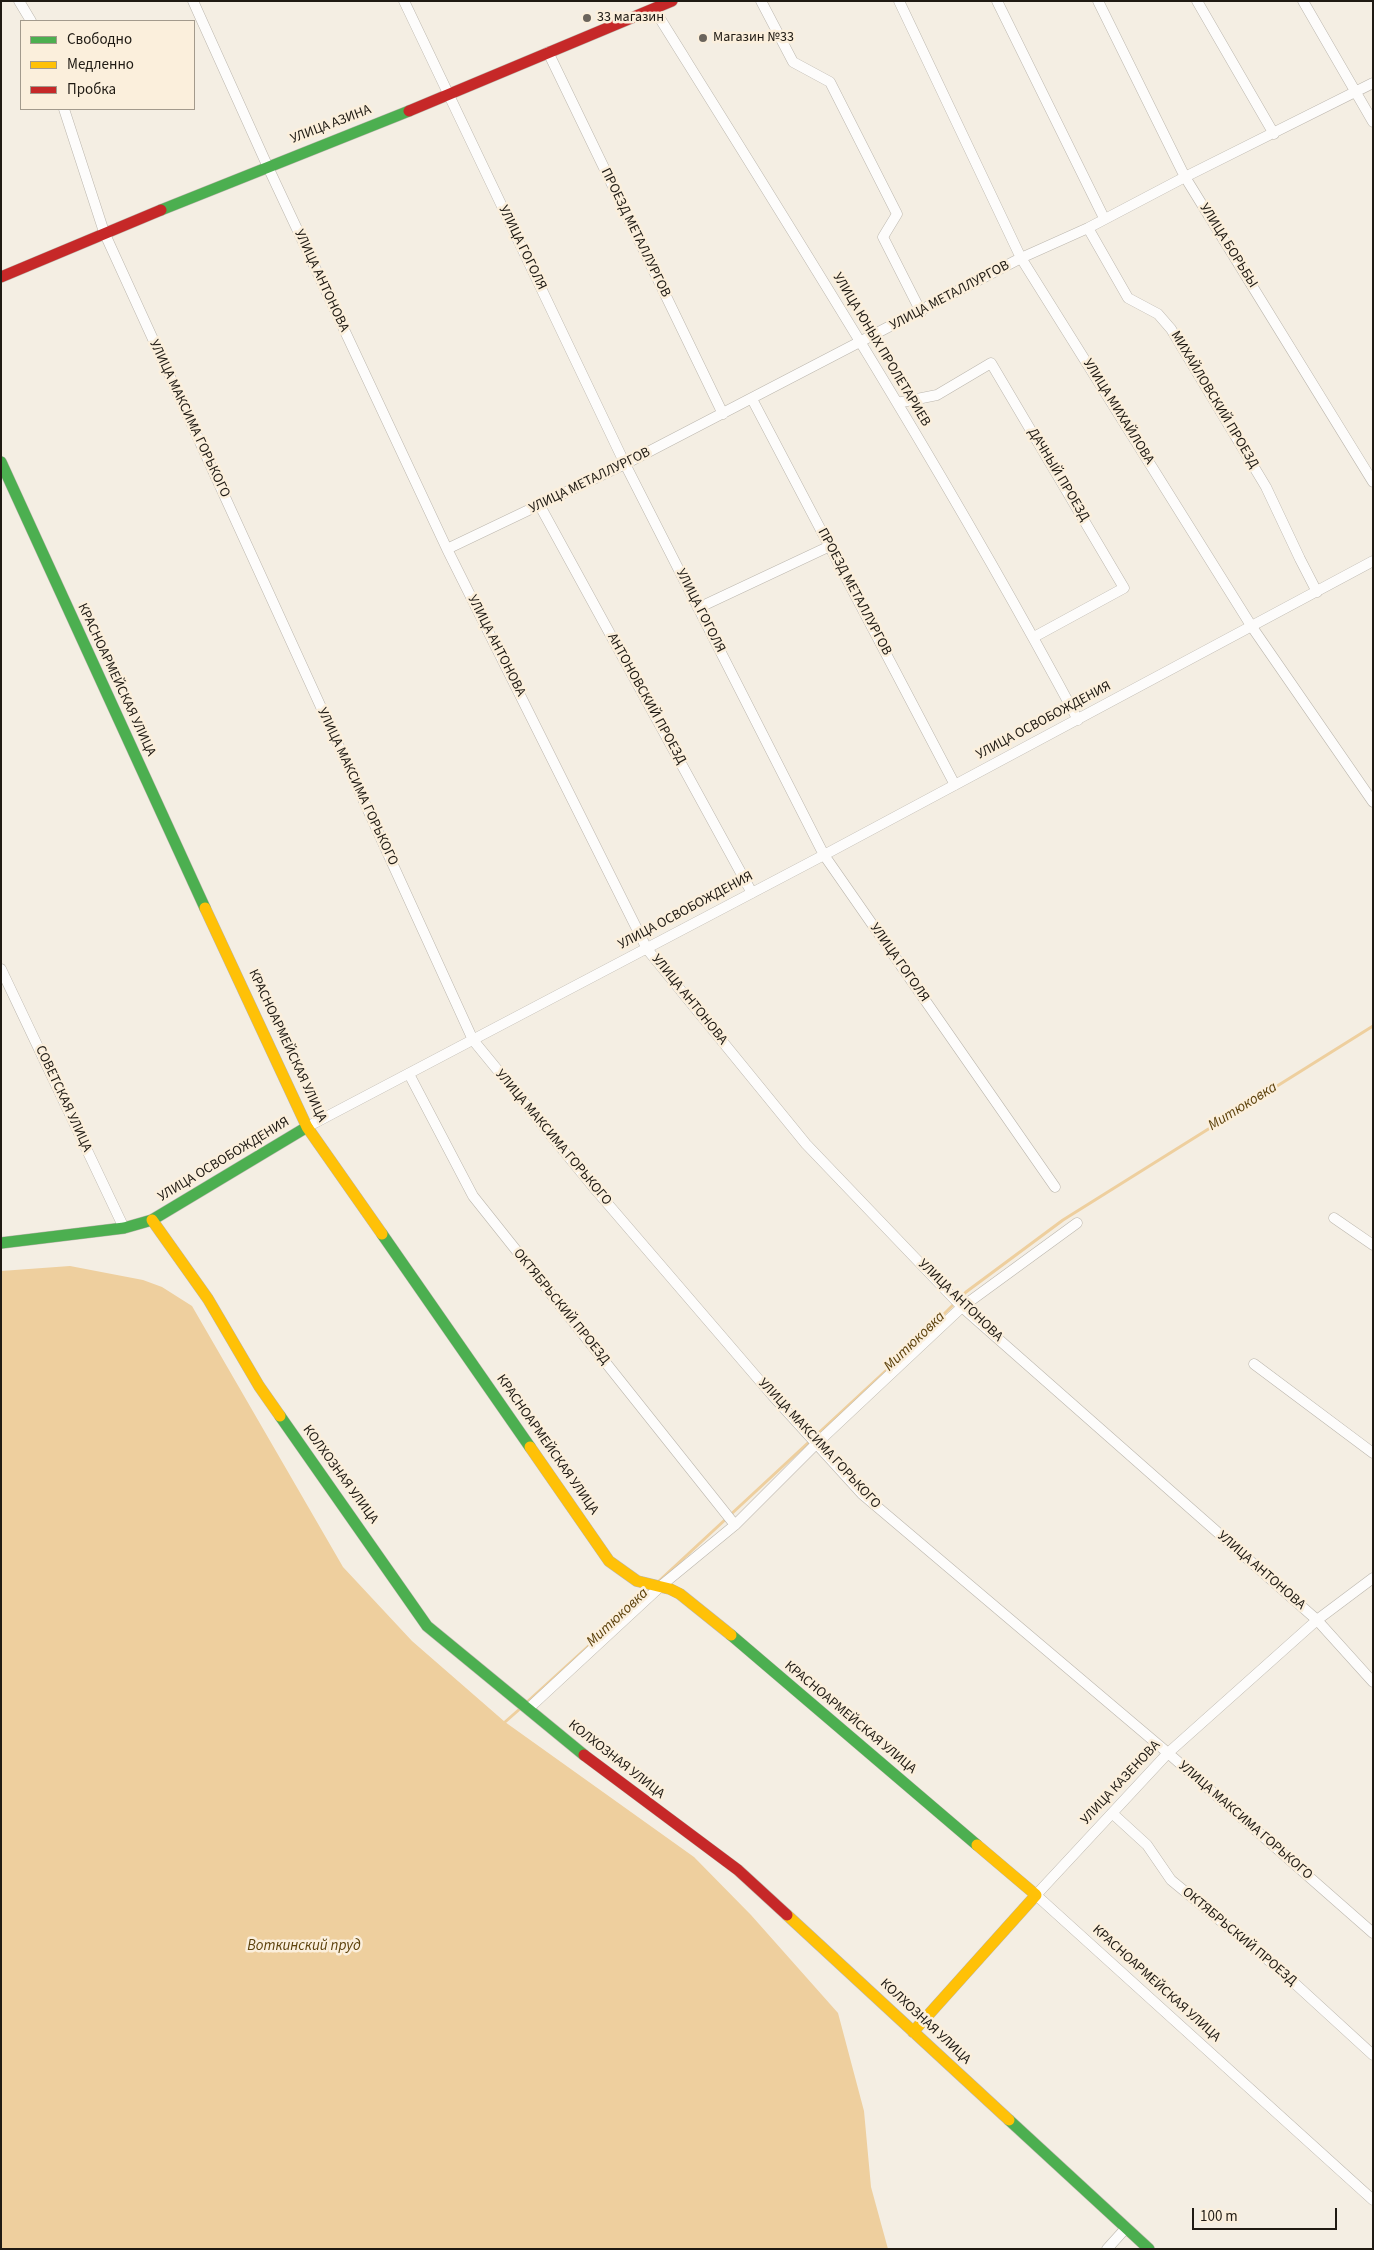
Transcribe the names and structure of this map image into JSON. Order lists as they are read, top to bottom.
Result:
{
  "streets": {
    "street": [
      "УЛИЦА АЗИНА",
      "ПРОЕЗД МЕТАЛЛУРГОВ",
      "УЛИЦА БОРЬБЫ",
      "УЛИЦА ГОГОЛЯ",
      "УЛИЦА АНТОНОВА",
      "УЛИЦА МЕТАЛЛУРГОВ",
      "УЛИЦА ЮНЫХ ПРОЛЕТАРИЕВ",
      "МИХАЙЛОВСКИЙ ПРОЕЗД",
      "УЛИЦА МИХАЙЛОВА",
      "УЛИЦА МАКСИМА ГОРЬКОГО",
      "ДАЧНЫЙ ПРОЕЗД",
      "КРАСНОАРМЕЙСКАЯ УЛИЦА",
      "АНТОНОВСКИЙ ПРОЕЗД",
      "УЛИЦА ОСВОБОЖДЕНИЯ",
      "СОВЕТСКАЯ УЛИЦА",
      "ОКТЯБРЬСКИЙ ПРОЕЗД",
      "КОЛХОЗНАЯ УЛИЦА",
      "УЛИЦА КАЗЕНОВА"
    ]
  },
  "crossings": [
    ["УЛИЦА АЗИНА", "ПРОЕЗД МЕТАЛЛУРГОВ"],
    ["УЛИЦА АЗИНА", "УЛИЦА ГОГОЛЯ"],
    ["УЛИЦА АЗИНА", "УЛИЦА АНТОНОВА"],
    ["УЛИЦА АЗИНА", "УЛИЦА ЮНЫХ ПРОЛЕТАРИЕВ"],
    ["УЛИЦА АЗИНА", "УЛИЦА МАКСИМА ГОРЬКОГО"],
    ["ПРОЕЗД МЕТАЛЛУРГОВ", "УЛИЦА МЕТАЛЛУРГОВ"],
    ["ПРОЕЗД МЕТАЛЛУРГОВ", "УЛИЦА ОСВОБОЖДЕНИЯ"],
    ["УЛИЦА БОРЬБЫ", "УЛИЦА МЕТАЛЛУРГОВ"],
    ["УЛИЦА ГОГОЛЯ", "УЛИЦА МЕТАЛЛУРГОВ"],
    ["УЛИЦА ГОГОЛЯ", "УЛИЦА ОСВОБОЖДЕНИЯ"],
    ["УЛИЦА АНТОНОВА", "УЛИЦА МЕТАЛЛУРГОВ"],
    ["УЛИЦА АНТОНОВА", "УЛИЦА ОСВОБОЖДЕНИЯ"],
    ["УЛИЦА АНТОНОВА", "УЛИЦА КАЗЕНОВА"],
    ["УЛИЦА МЕТАЛЛУРГОВ", "УЛИЦА ЮНЫХ ПРОЛЕТАРИЕВ"],
    ["УЛИЦА МЕТАЛЛУРГОВ", "МИХАЙЛОВСКИЙ ПРОЕЗД"],
    ["УЛИЦА МЕТАЛЛУРГОВ", "УЛИЦА МИХАЙЛОВА"],
    ["УЛИЦА МЕТАЛЛУРГОВ", "АНТОНОВСКИЙ ПРОЕЗД"],
    ["УЛИЦА ЮНЫХ ПРОЛЕТАРИЕВ", "ДАЧНЫЙ ПРОЕЗД"],
    ["УЛИЦА ЮНЫХ ПРОЛЕТАРИЕВ", "УЛИЦА ОСВОБОЖДЕНИЯ"],
    ["МИХАЙЛОВСКИЙ ПРОЕЗД", "УЛИЦА ОСВОБОЖДЕНИЯ"],
    ["УЛИЦА МИХАЙЛОВА", "УЛИЦА ОСВОБОЖДЕНИЯ"],
    ["УЛИЦА МАКСИМА ГОРЬКОГО", "УЛИЦА ОСВОБОЖДЕНИЯ"],
    ["УЛИЦА МАКСИМА ГОРЬКОГО", "УЛИЦА КАЗЕНОВА"],
    ["КРАСНОАРМЕЙСКАЯ УЛИЦА", "УЛИЦА ОСВОБОЖДЕНИЯ"],
    ["КРАСНОАРМЕЙСКАЯ УЛИЦА", "УЛИЦА КАЗЕНОВА"],
    ["АНТОНОВСКИЙ ПРОЕЗД", "УЛИЦА ОСВОБОЖДЕНИЯ"],
    ["УЛИЦА ОСВОБОЖДЕНИЯ", "СОВЕТСКАЯ УЛИЦА"],
    ["УЛИЦА ОСВОБОЖДЕНИЯ", "ОКТЯБРЬСКИЙ ПРОЕЗД"],
    ["УЛИЦА ОСВОБОЖДЕНИЯ", "КОЛХОЗНАЯ УЛИЦА"],
    ["ОКТЯБРЬСКИЙ ПРОЕЗД", "УЛИЦА КАЗЕНОВА"],
    ["КОЛХОЗНАЯ УЛИЦА", "УЛИЦА КАЗЕНОВА"]
  ],
  "water": ["Митюковка", "Воткинский пруд"],
  "places": ["33 магазин", "Магазин №33"],
  "legend": ["Свободно", "Медленно", "Пробка"],
  "scale_bar": "100 m"
}
